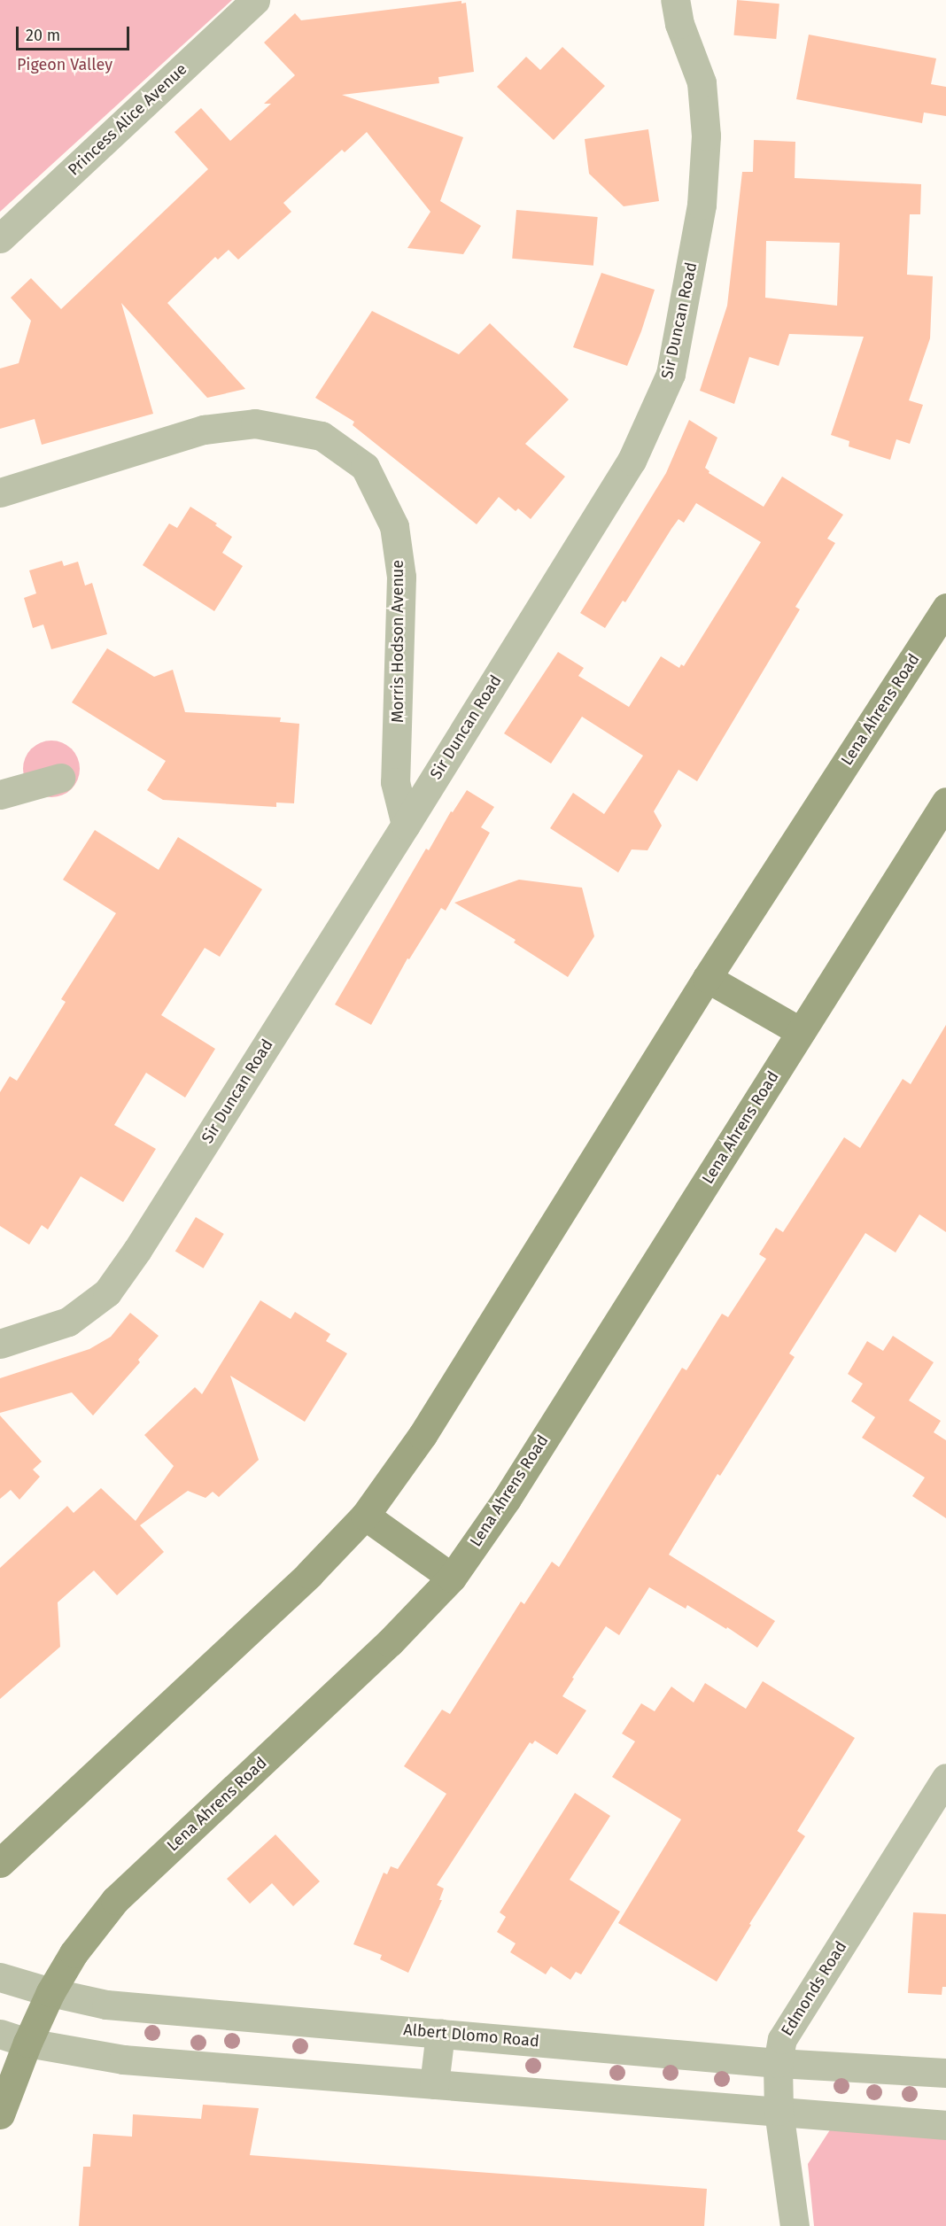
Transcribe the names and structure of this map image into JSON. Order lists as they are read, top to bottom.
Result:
{
  "streets": {
    "main road": ["Lena Ahrens Road"],
    "street": [
      "Princess Alice Avenue",
      "Sir Duncan Road",
      "Morris Hodson Avenue",
      "Edmonds Road",
      "Albert Dlomo Road"
    ]
  },
  "crossings": [
    ["Sir Duncan Road", "Morris Hodson Avenue"],
    ["Lena Ahrens Road", "Albert Dlomo Road"],
    ["Edmonds Road", "Albert Dlomo Road"]
  ],
  "parks": ["Pigeon Valley"],
  "scale_bar": "20 m"
}
